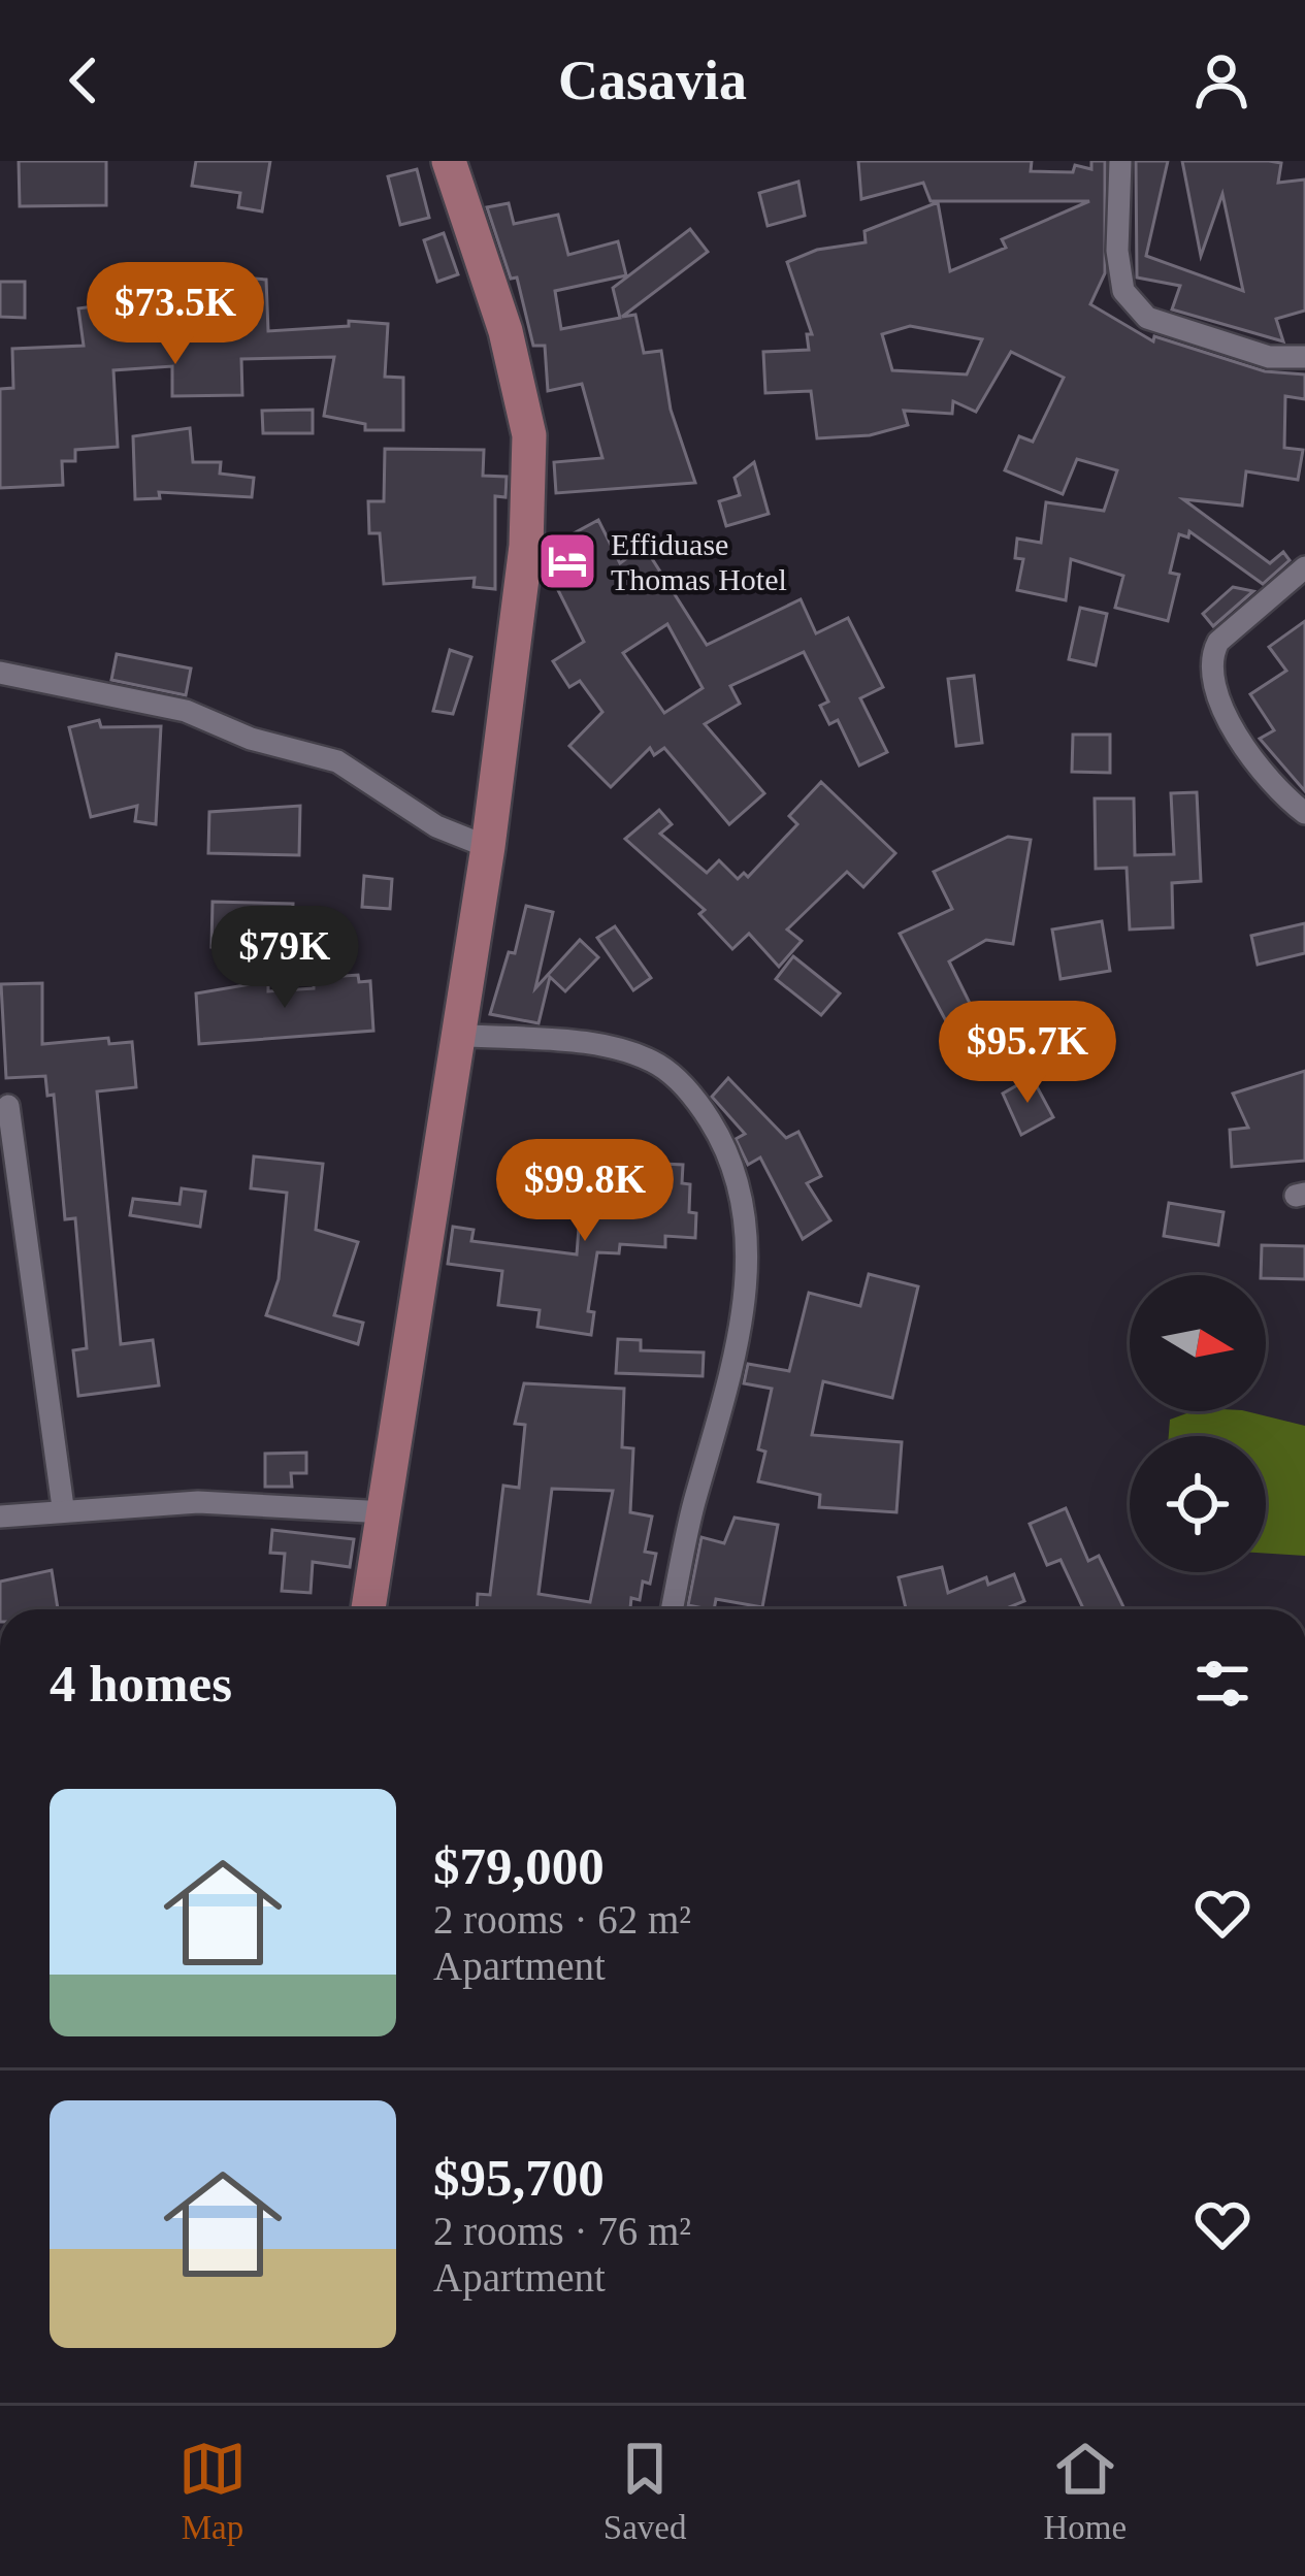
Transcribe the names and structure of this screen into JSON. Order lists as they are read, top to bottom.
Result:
{
  "places": {
    "hotel": ["Effiduase Thomas Hotel"]
  },
  "north": "right",
  "page": {
    "header": "Casavia",
    "price": [
      "$73.5K",
      "$79K",
      "$95.7K",
      "$99.8K"
    ],
    "heading": "4 homes",
    "list": [
      {
        "name": "$79,000",
        "note": "2 rooms · 62 m² · Apartment"
      },
      {
        "name": "$95,700",
        "note": "2 rooms · 76 m² · Apartment"
      }
    ],
    "tabs": ["Map", "Saved", "Home"]
  }
}
